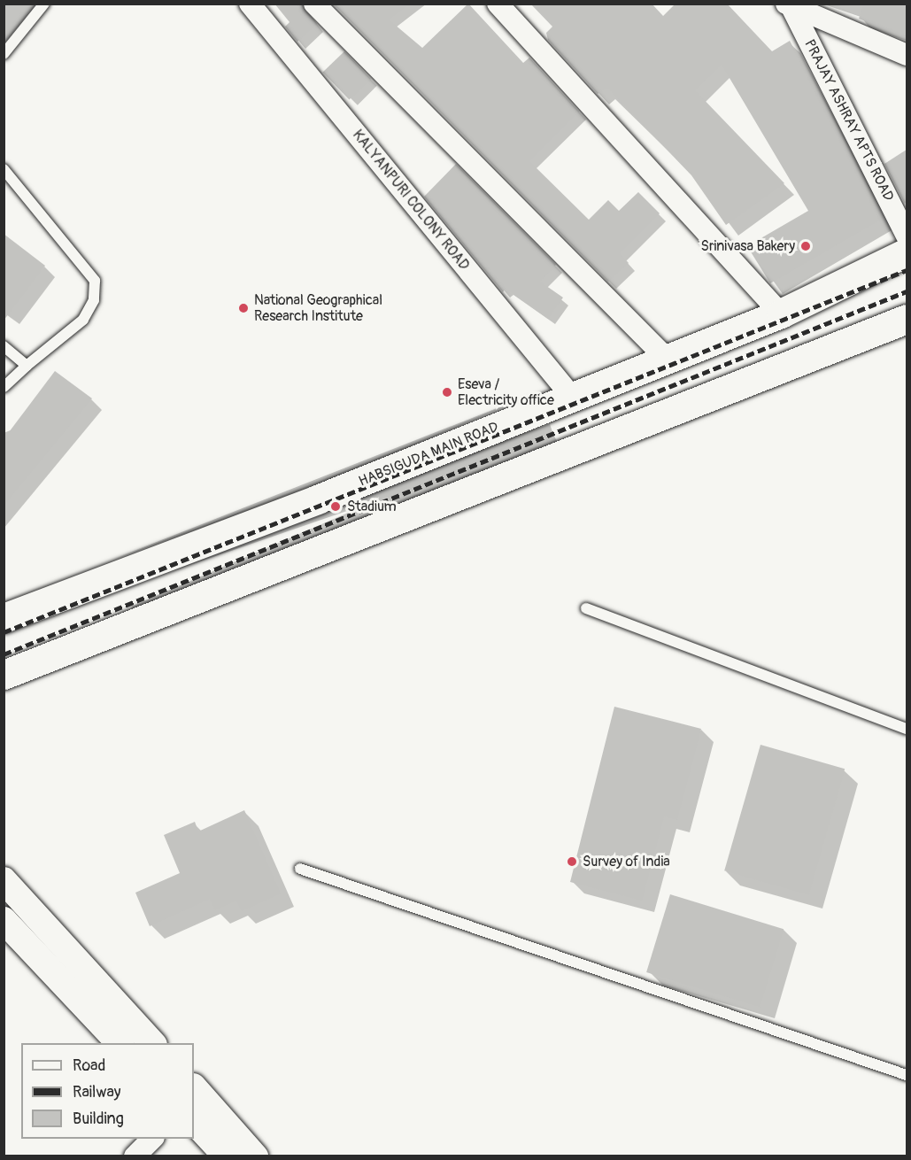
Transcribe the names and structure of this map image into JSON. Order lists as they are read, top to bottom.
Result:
{
  "streets": {
    "main road": ["HABSIGUDA MAIN ROAD"],
    "street": ["PRAJAY ASHRAY APTS ROAD", "KALYANPURI COLONY ROAD"]
  },
  "crossings": [
    ["KALYANPURI COLONY ROAD", "HABSIGUDA MAIN ROAD"]
  ],
  "places": [
    "Srinivasa Bakery",
    "National Geographical Research Institute",
    "Eseva / Electricity office",
    "Stadium",
    "Survey of India"
  ],
  "legend": ["Road", "Railway", "Building"]
}
